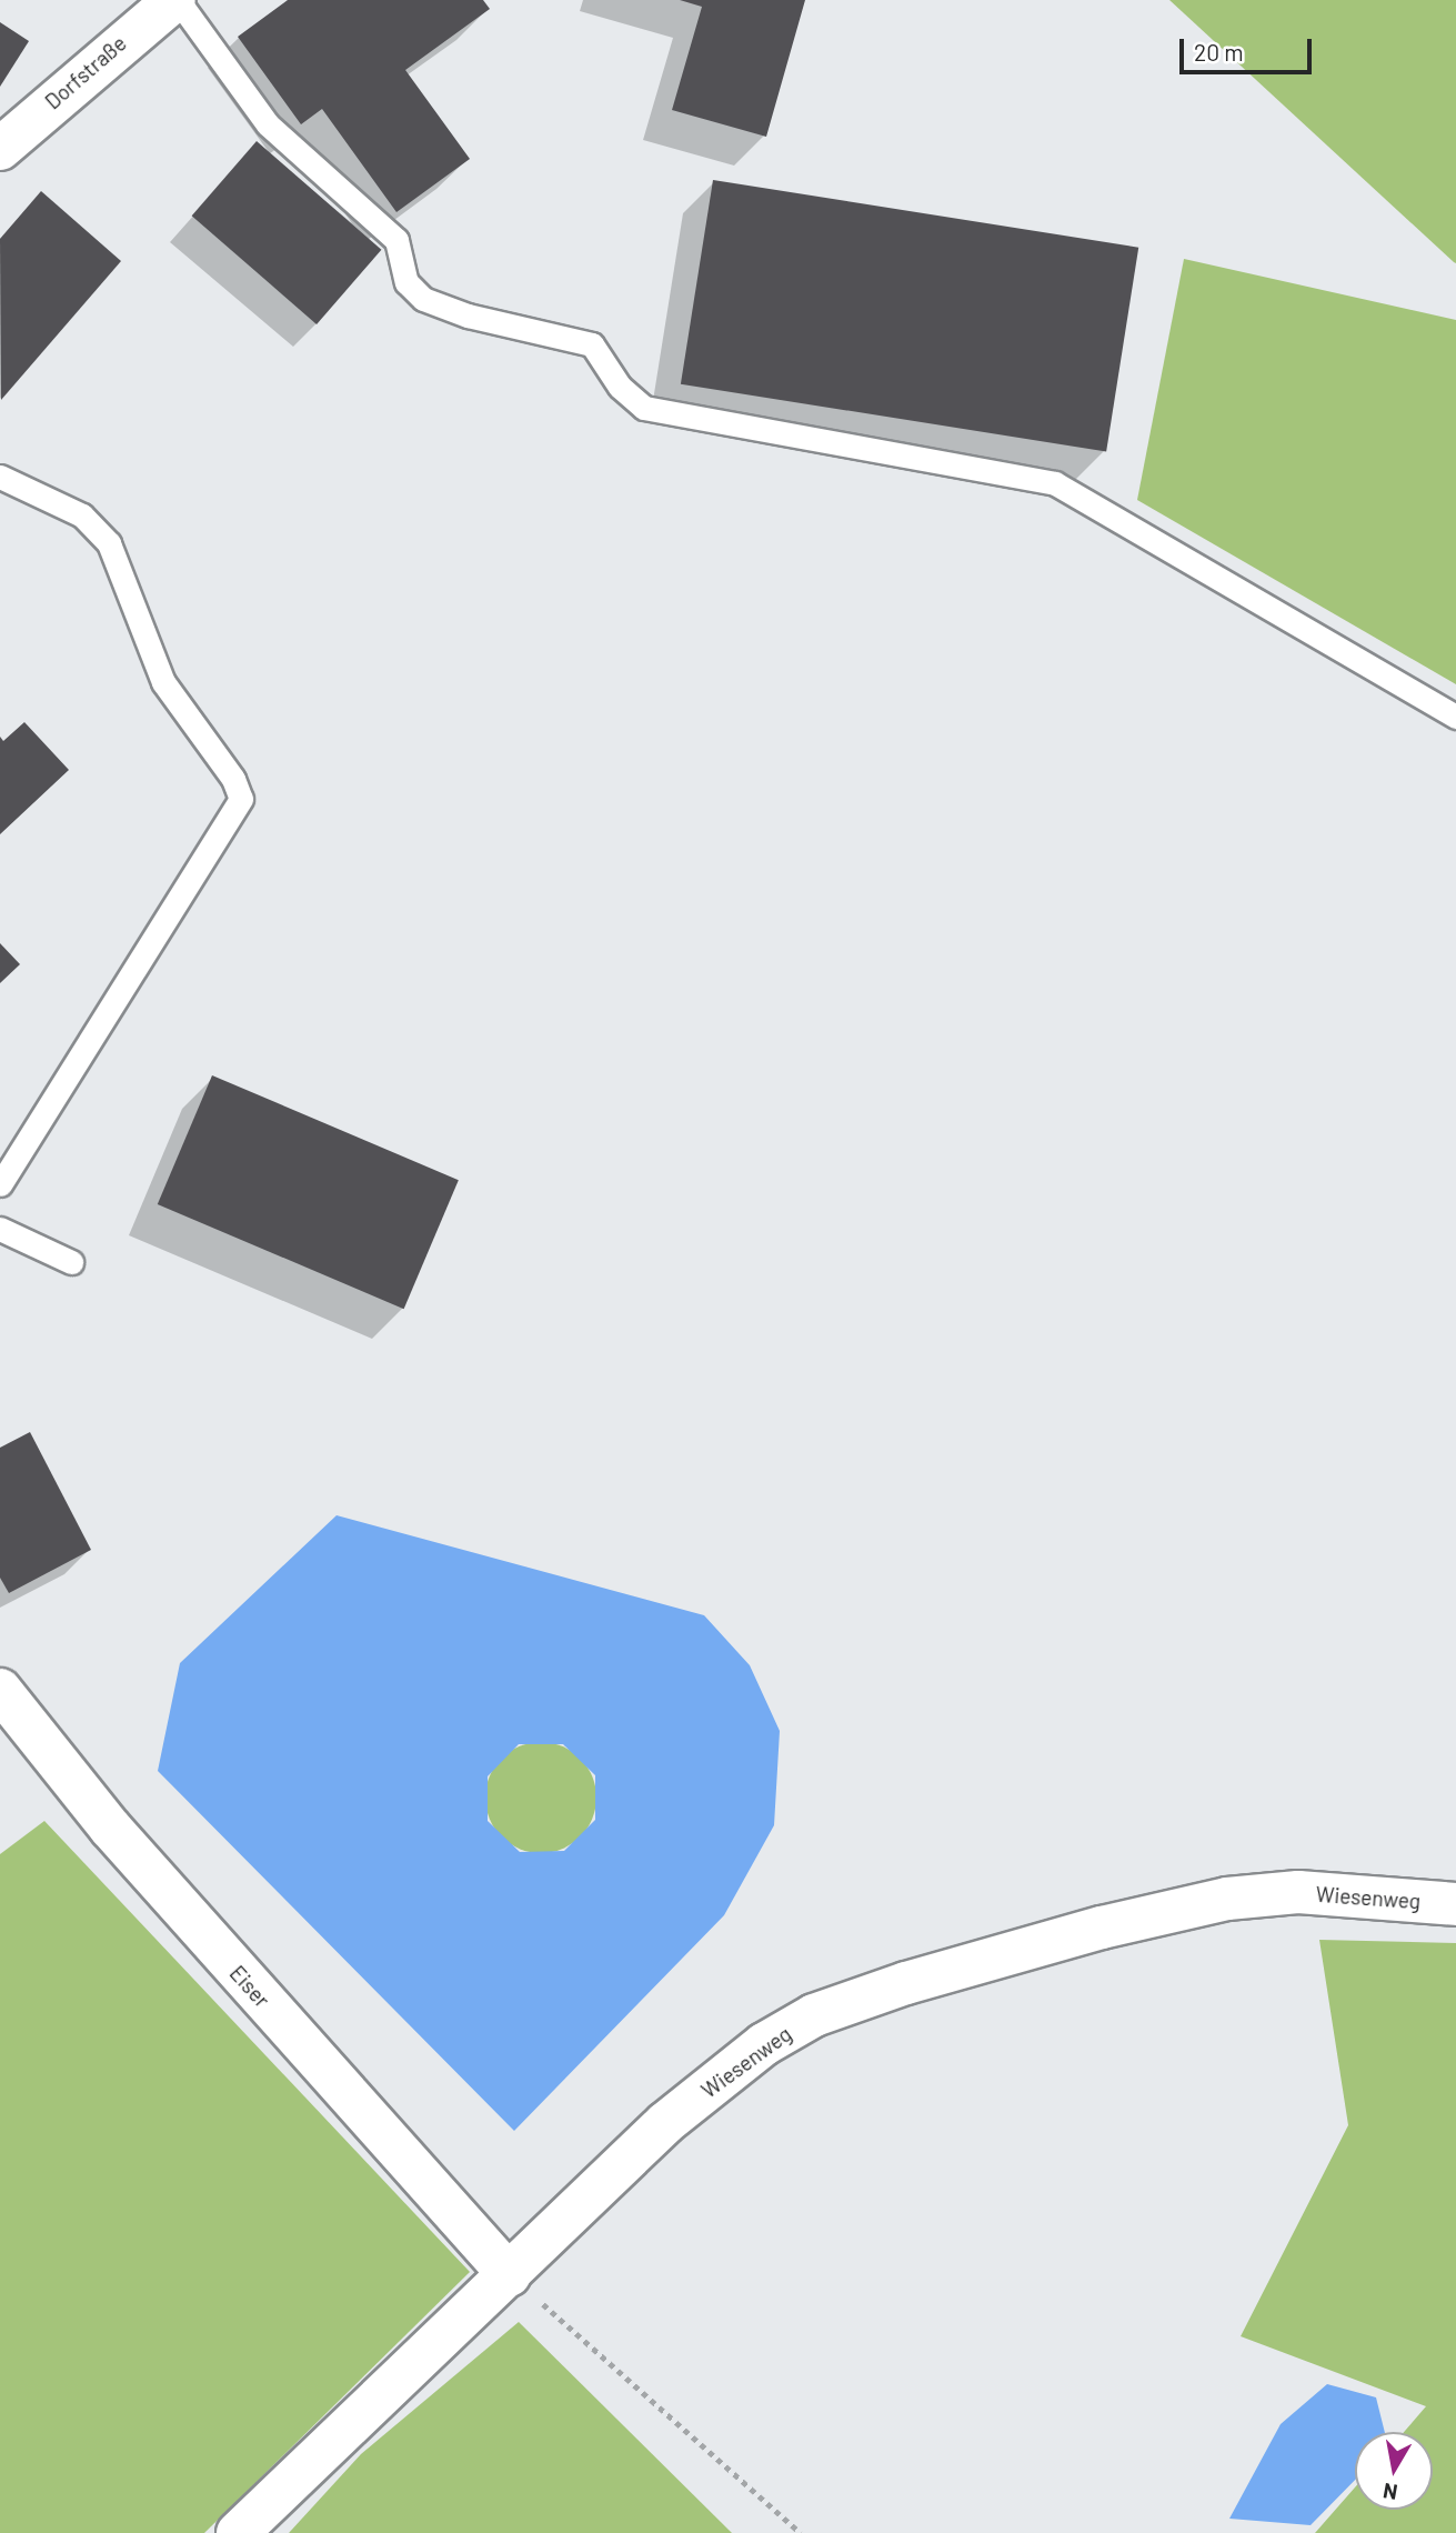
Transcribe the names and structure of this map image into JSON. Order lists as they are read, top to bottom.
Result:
{
  "streets": {
    "street": ["Dorfstraße", "Wiesenweg", "Eiser"]
  },
  "crossings": [
    ["Wiesenweg", "Eiser"]
  ],
  "scale_bar": "20 m",
  "north": "bottom"
}
